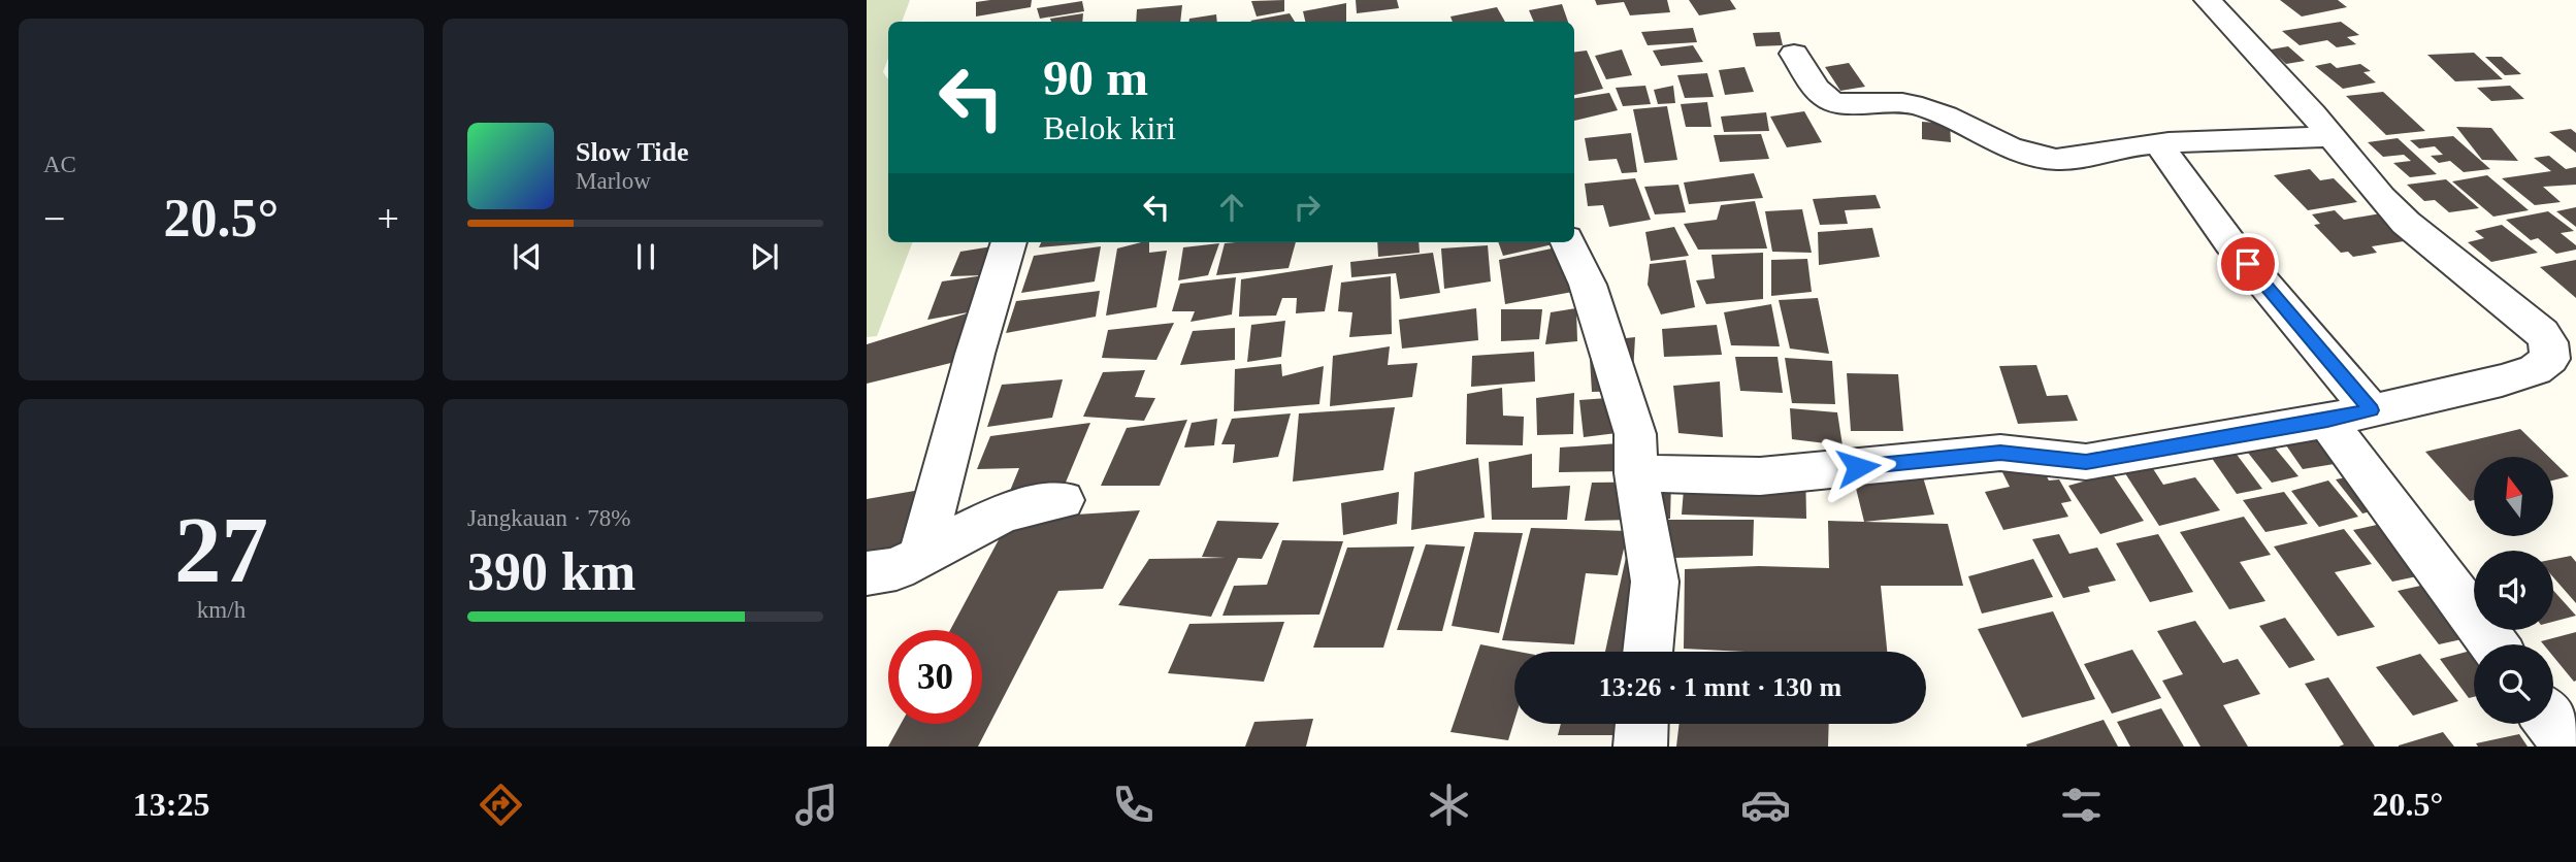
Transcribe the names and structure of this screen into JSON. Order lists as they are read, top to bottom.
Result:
{
  "north": "top",
  "page": {
    "tile": [
      "AC",
      ["27", "km/h"],
      ["Jangkauan · 78%", "390 km"]
    ],
    "turn": ["90 m", "Belok kiri"],
    "song": ["Slow Tide", "Marlow"],
    "heat": ["−", "20.5°", "+"],
    "limit": "30",
    "trip": "13:26 · 1 mnt · 130 m",
    "tabs": ["13:25", "20.5°"]
  }
}
